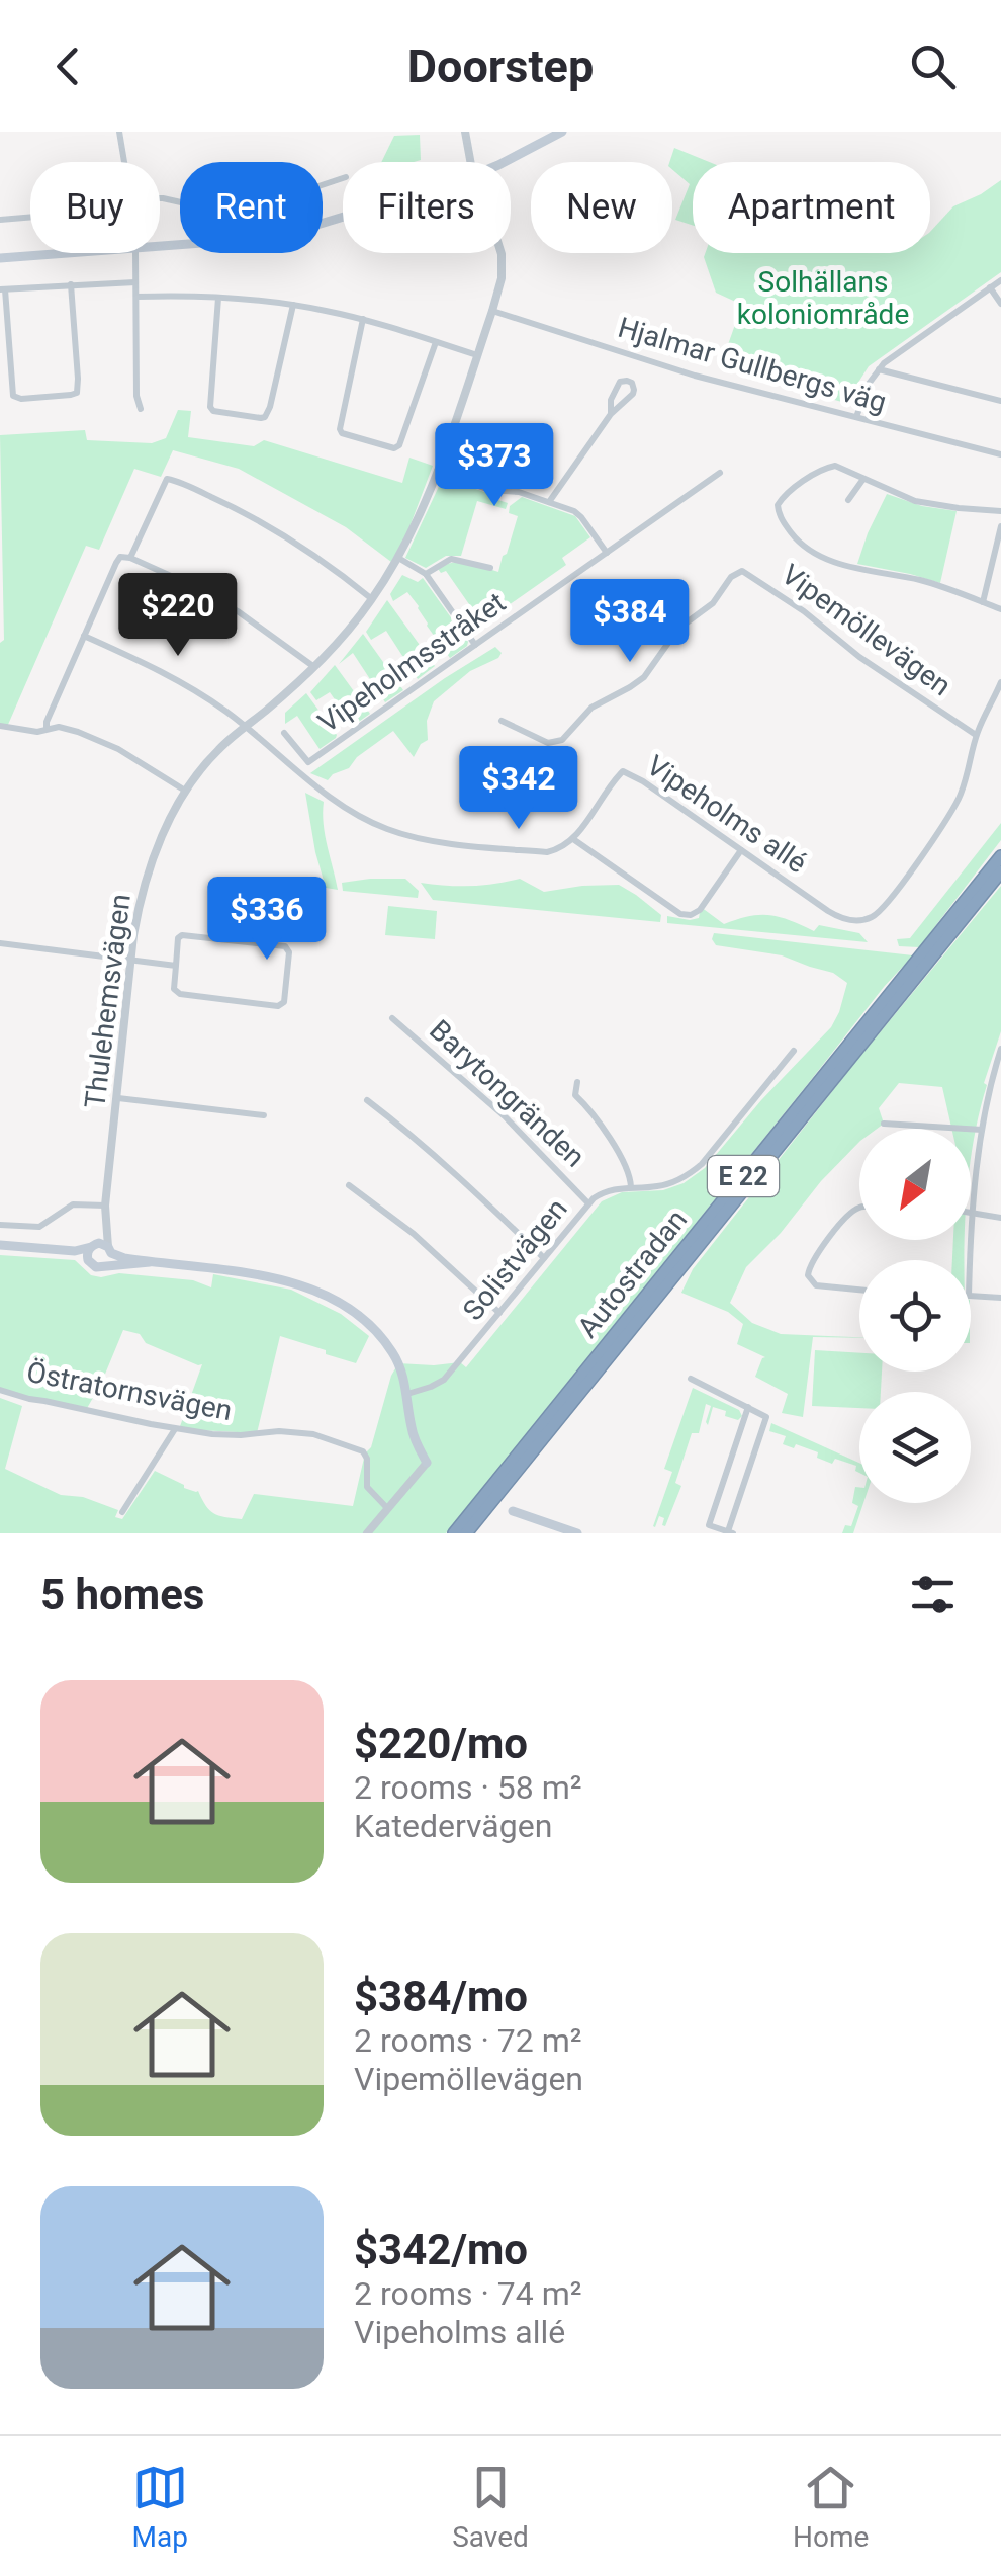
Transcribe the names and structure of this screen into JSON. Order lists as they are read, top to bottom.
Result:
{
  "streets": {
    "highway": ["E 22", "Autostradan"],
    "street": [
      "Hjalmar Gullbergs väg",
      "Vipemöllevägen",
      "Vipeholmsstråket",
      "Vipeholms allé",
      "Thulehemsvägen",
      "Barytongränden",
      "Solistvägen",
      "Östratornsvägen"
    ]
  },
  "crossings": [
    ["Hjalmar Gullbergs väg", "Thulehemsvägen"],
    ["Vipemöllevägen", "Vipeholms allé"],
    ["Barytongränden", "Solistvägen"]
  ],
  "parks": ["Solhällans koloniområde"],
  "north": "bottom left",
  "page": {
    "header": "Doorstep",
    "chip": [
      "Buy",
      "Rent",
      "Filters",
      "New",
      "Apartment"
    ],
    "price": [
      "$373",
      "$220",
      "$384",
      "$342",
      "$336"
    ],
    "heading": "5 homes",
    "list": [
      {
        "name": "$220/mo",
        "note": "2 rooms · 58 m² · Katedervägen"
      },
      {
        "name": "$384/mo",
        "note": "2 rooms · 72 m² · Vipemöllevägen"
      },
      {
        "name": "$342/mo",
        "note": "2 rooms · 74 m² · Vipeholms allé"
      }
    ],
    "tabs": ["Map", "Saved", "Home"]
  }
}
